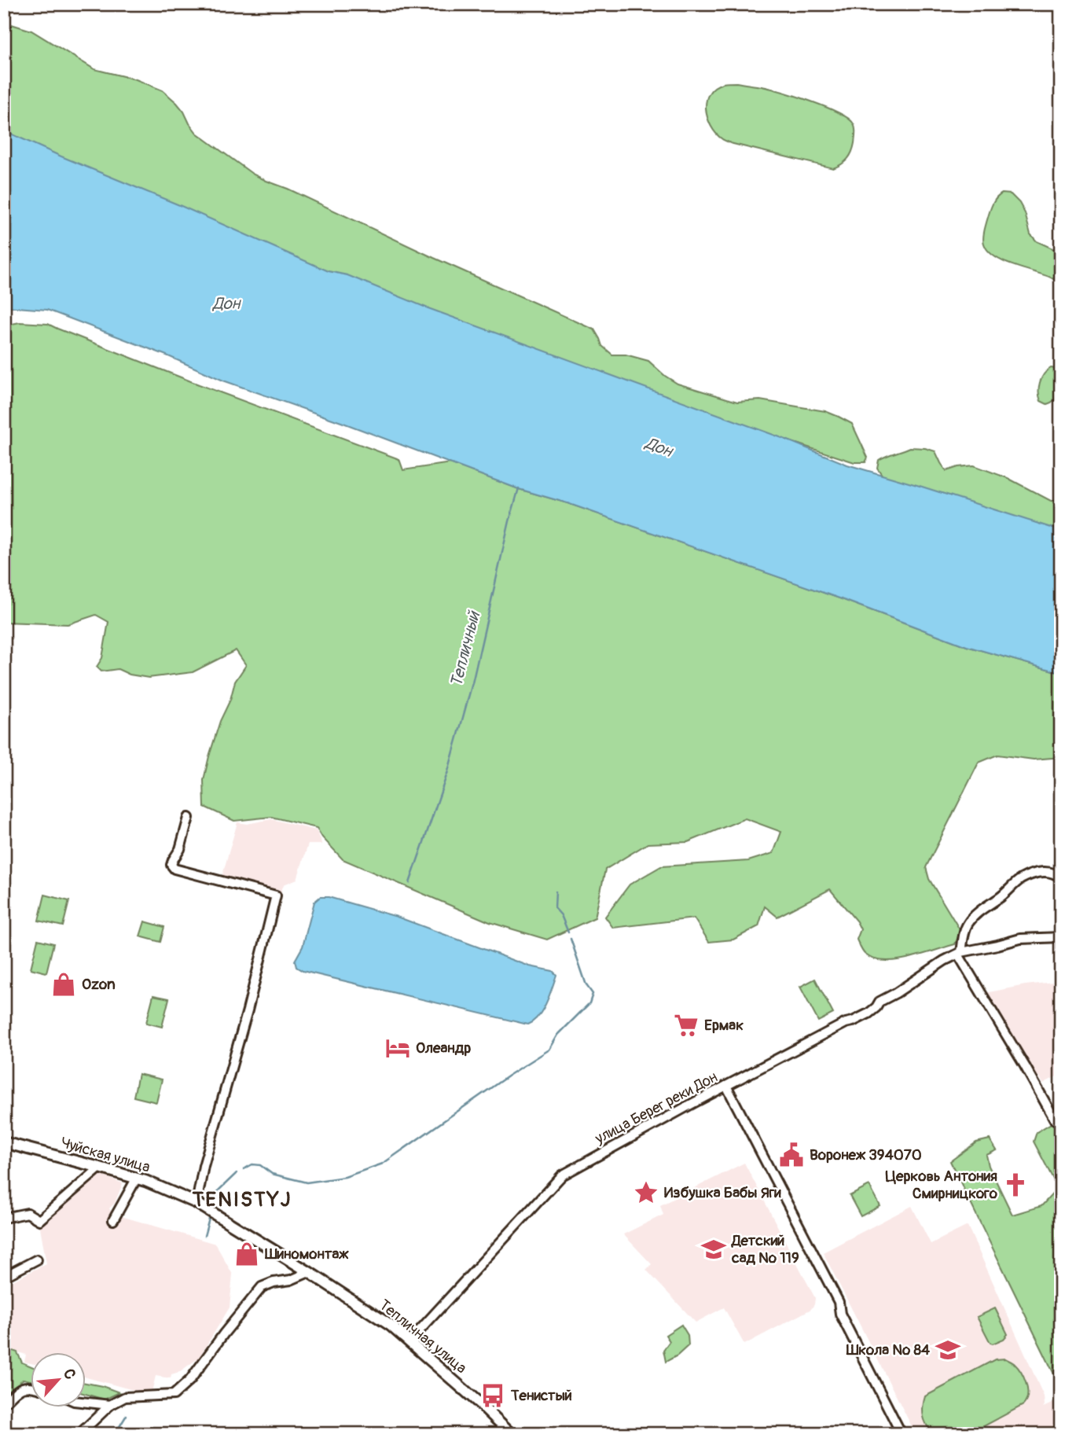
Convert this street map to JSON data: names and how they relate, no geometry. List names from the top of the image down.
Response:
{
  "streets": {
    "street": ["улица Берег реки Дон", "Чуйская улица", "Тепличная улица"]
  },
  "crossings": [
    ["улица Берег реки Дон", "Тепличная улица"],
    ["Чуйская улица", "Тепличная улица"]
  ],
  "districts": ["TENISTYJ"],
  "water": ["Дон", "Тепличный"],
  "places": {
    "shop": ["Ozon", "Шиномонтаж"],
    "supermarket": ["Ермак"],
    "hotel": ["Олеандр"],
    "public building": ["Воронеж 394070"],
    "church": ["Церковь Антония Смирницкого"],
    "place": ["Избушка Бабы Яги"],
    "school or university": ["Детский сад № 119", "Школа № 84"],
    "bus stop": ["Тенистый"]
  },
  "north": "top right"
}
